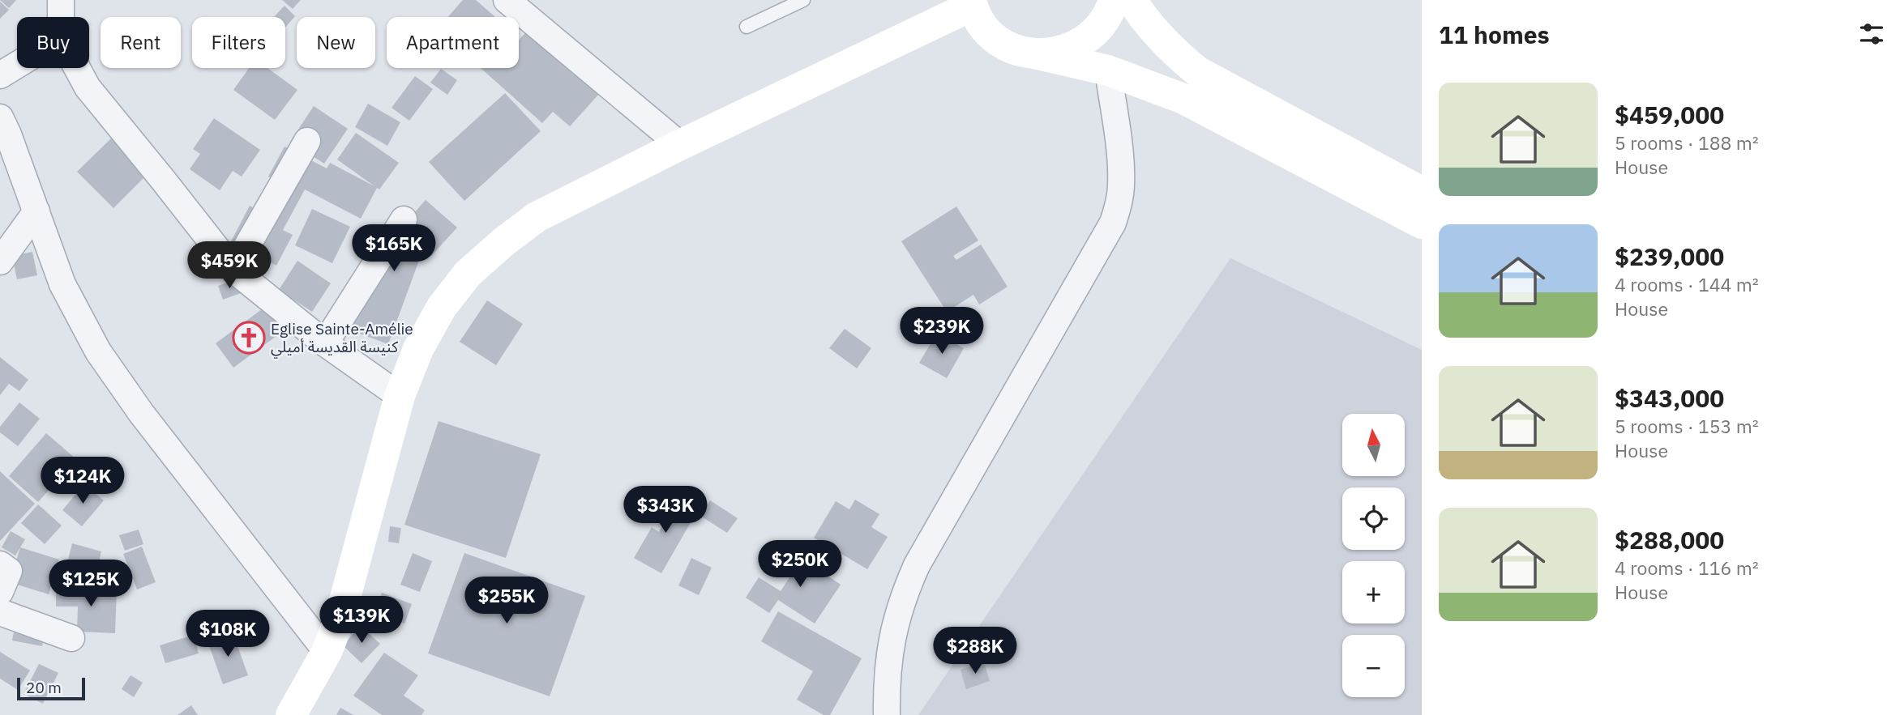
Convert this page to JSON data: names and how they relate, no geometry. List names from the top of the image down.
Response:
{
  "places": {
    "church": ["Eglise Sainte-Amélie كنيسة القديسة أميلي"]
  },
  "scale_bar": "20 m",
  "north": "top",
  "page": {
    "heading": "11 homes",
    "chip": [
      "Buy",
      "Rent",
      "Filters",
      "New",
      "Apartment"
    ],
    "list": [
      {
        "name": "$459,000",
        "note": "5 rooms · 188 m² · House"
      },
      {
        "name": "$239,000",
        "note": "4 rooms · 144 m² · House"
      },
      {
        "name": "$343,000",
        "note": "5 rooms · 153 m² · House"
      },
      {
        "name": "$288,000",
        "note": "4 rooms · 116 m² · House"
      }
    ],
    "price": [
      "$165K",
      "$459K",
      "$239K",
      "$124K",
      "$343K",
      "$250K",
      "$125K",
      "$255K",
      "$139K",
      "$108K",
      "$288K"
    ],
    "map_buttons": ["+", "−"],
    "scale": "20 m"
  }
}
